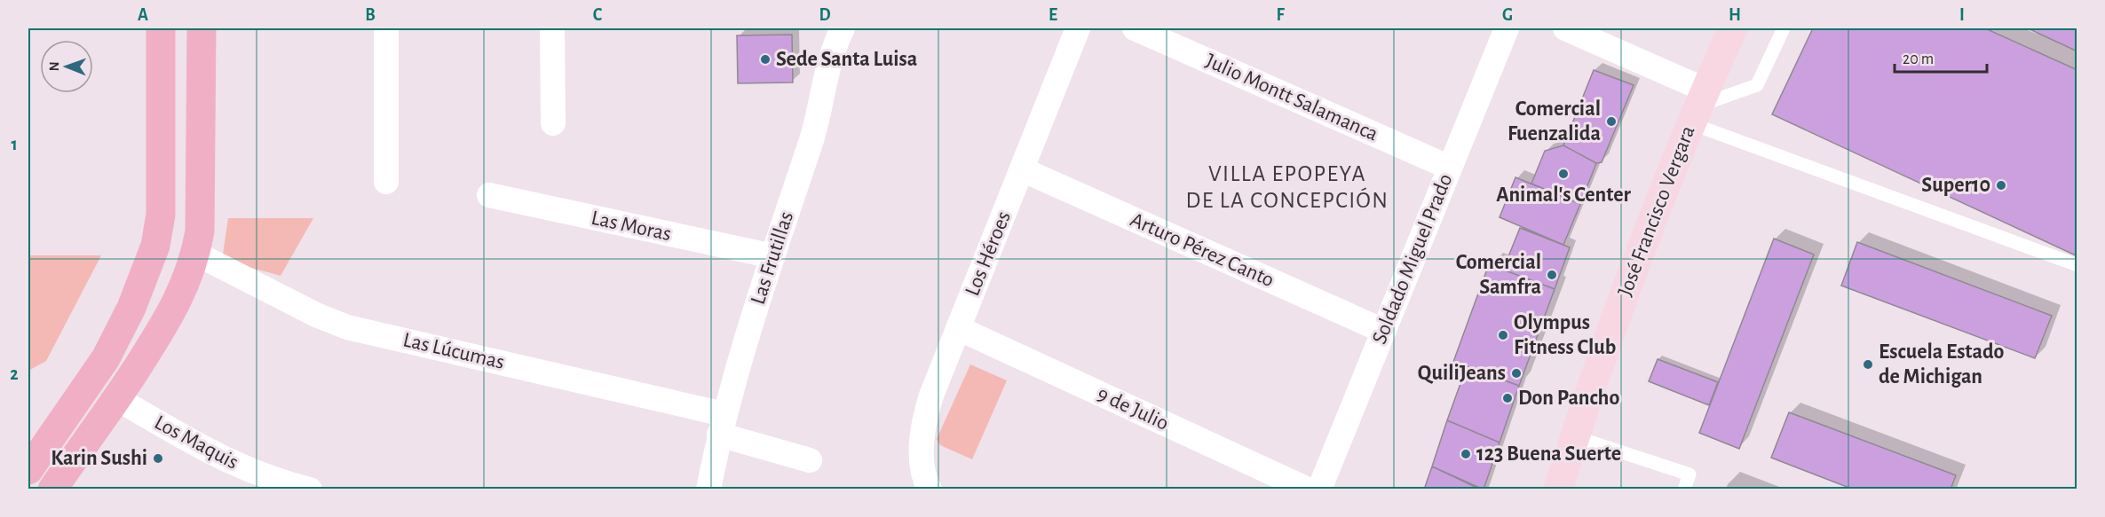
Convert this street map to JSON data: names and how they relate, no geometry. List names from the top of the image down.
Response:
{
  "streets": {
    "main road": ["José Francisco Vergara"],
    "street": [
      "Julio Montt Salamanca",
      "Las Moras",
      "Arturo Pérez Canto",
      "Los Héroes",
      "Las Frutillas",
      "Soldado Miguel Prado",
      "Las Lúcumas",
      "9 de Julio",
      "Los Maquis"
    ]
  },
  "crossings": [
    ["Julio Montt Salamanca", "Soldado Miguel Prado"],
    ["Las Moras", "Las Frutillas"],
    ["Arturo Pérez Canto", "Los Héroes"],
    ["Arturo Pérez Canto", "Soldado Miguel Prado"],
    ["Los Héroes", "9 de Julio"],
    ["Las Frutillas", "Las Lúcumas"]
  ],
  "districts": ["VILLA EPOPEYA DE LA CONCEPCIÓN"],
  "places": [
    "Sede Santa Luisa",
    "Comercial Fuenzalida",
    "Animal's Center",
    "Super10",
    "Comercial Samfra",
    "Olympus Fitness Club",
    "Escuela Estado de Michigan",
    "QuiliJeans",
    "Don Pancho",
    "123 Buena Suerte",
    "Karin Sushi"
  ],
  "scale_bar": "20 m",
  "north": "left",
  "grid": {
    "columns": [
      "A",
      "B",
      "C",
      "D",
      "E",
      "F",
      "G",
      "H",
      "I"
    ],
    "rows": ["1", "2"]
  }
}
